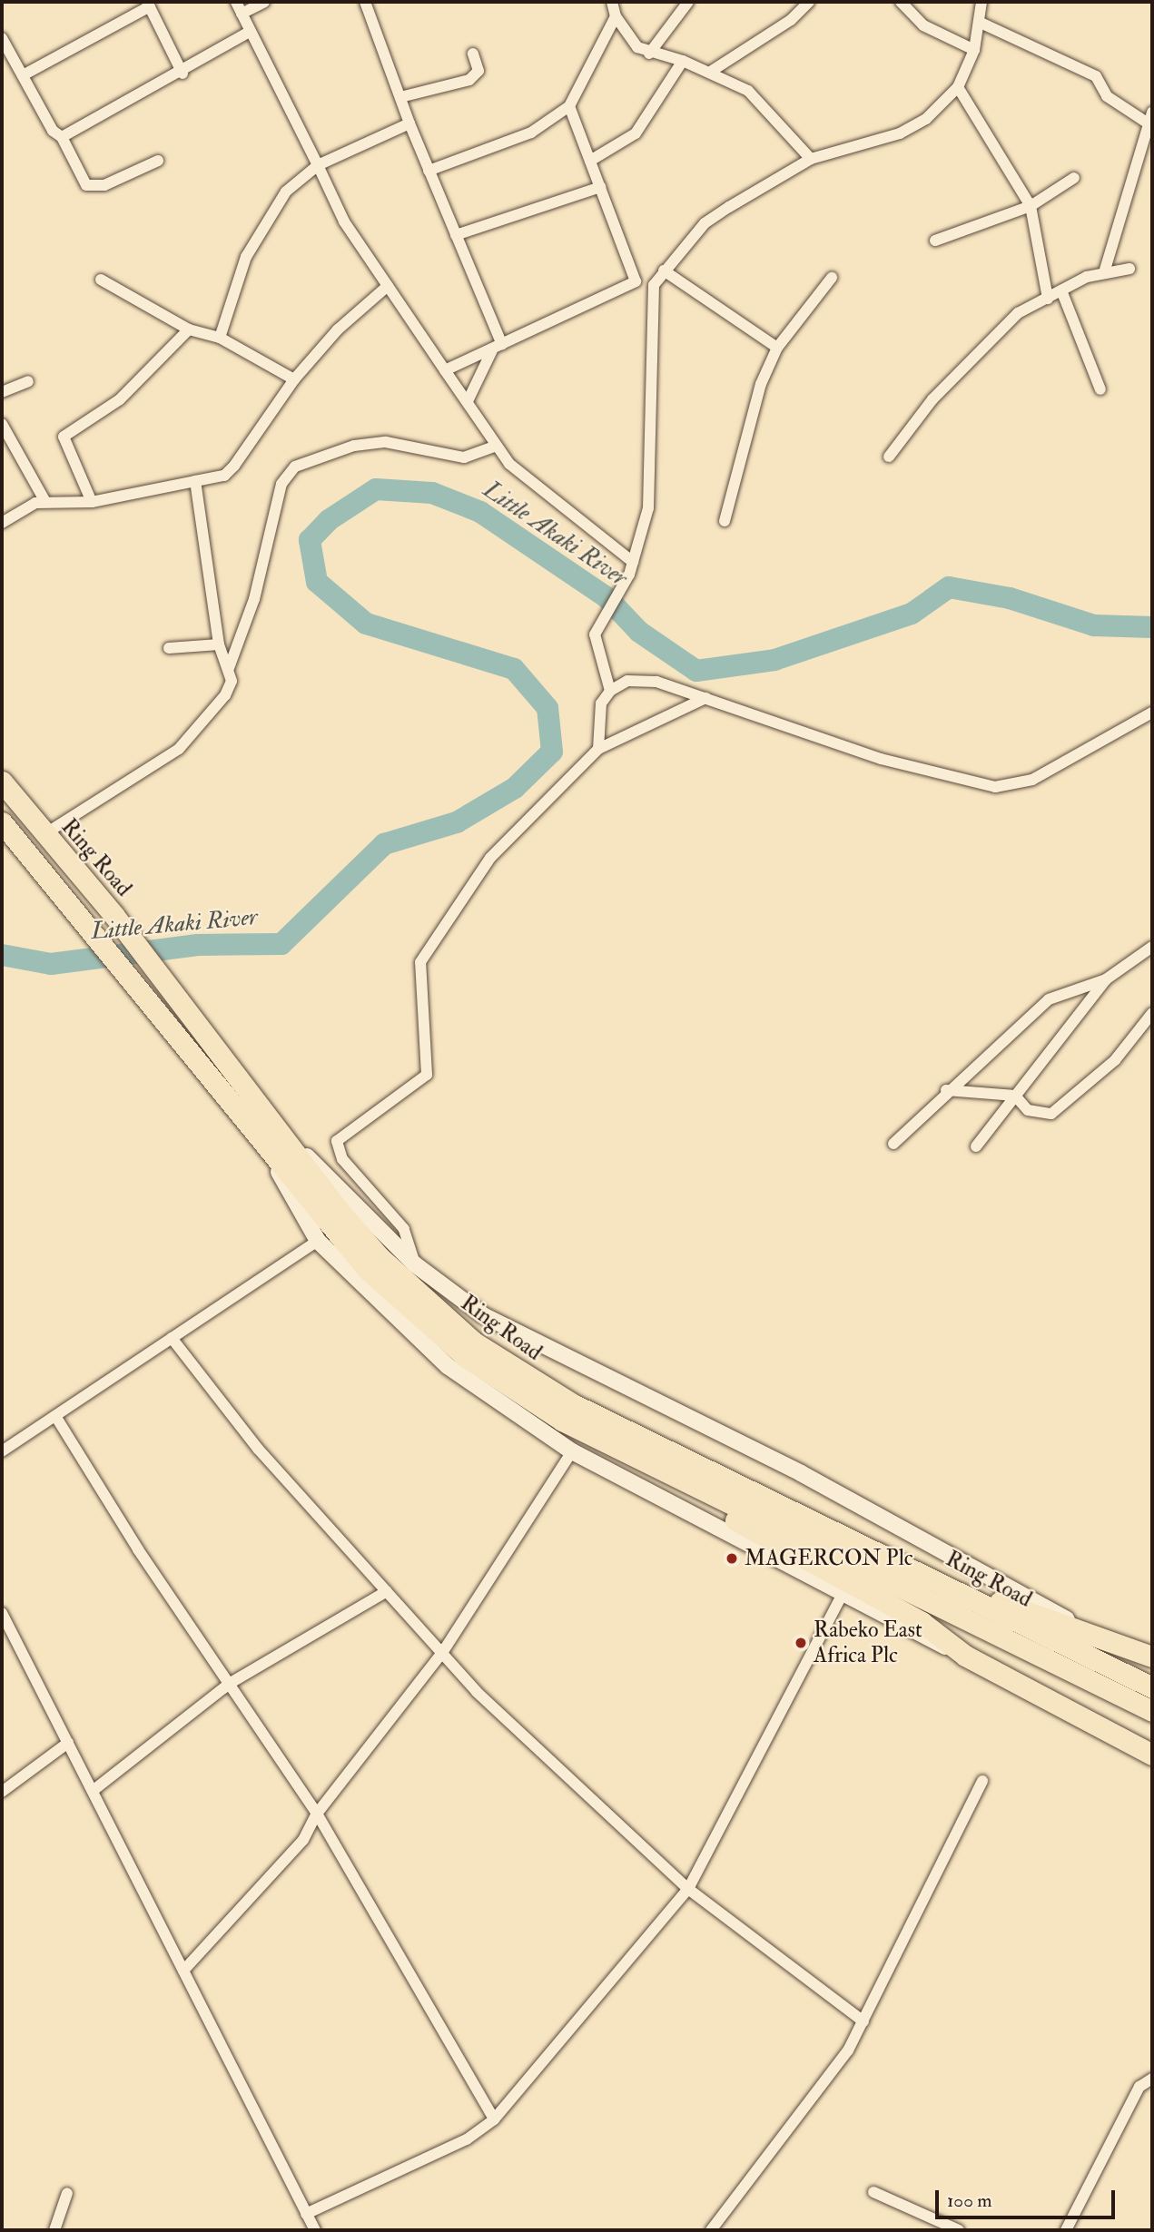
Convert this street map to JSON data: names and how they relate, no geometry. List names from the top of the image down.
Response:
{
  "streets": {
    "highway": ["Ring Road"]
  },
  "water": ["Little Akaki River"],
  "places": ["MAGERCON Plc", "Rabeko East Africa Plc"],
  "scale_bar": "100 m"
}
